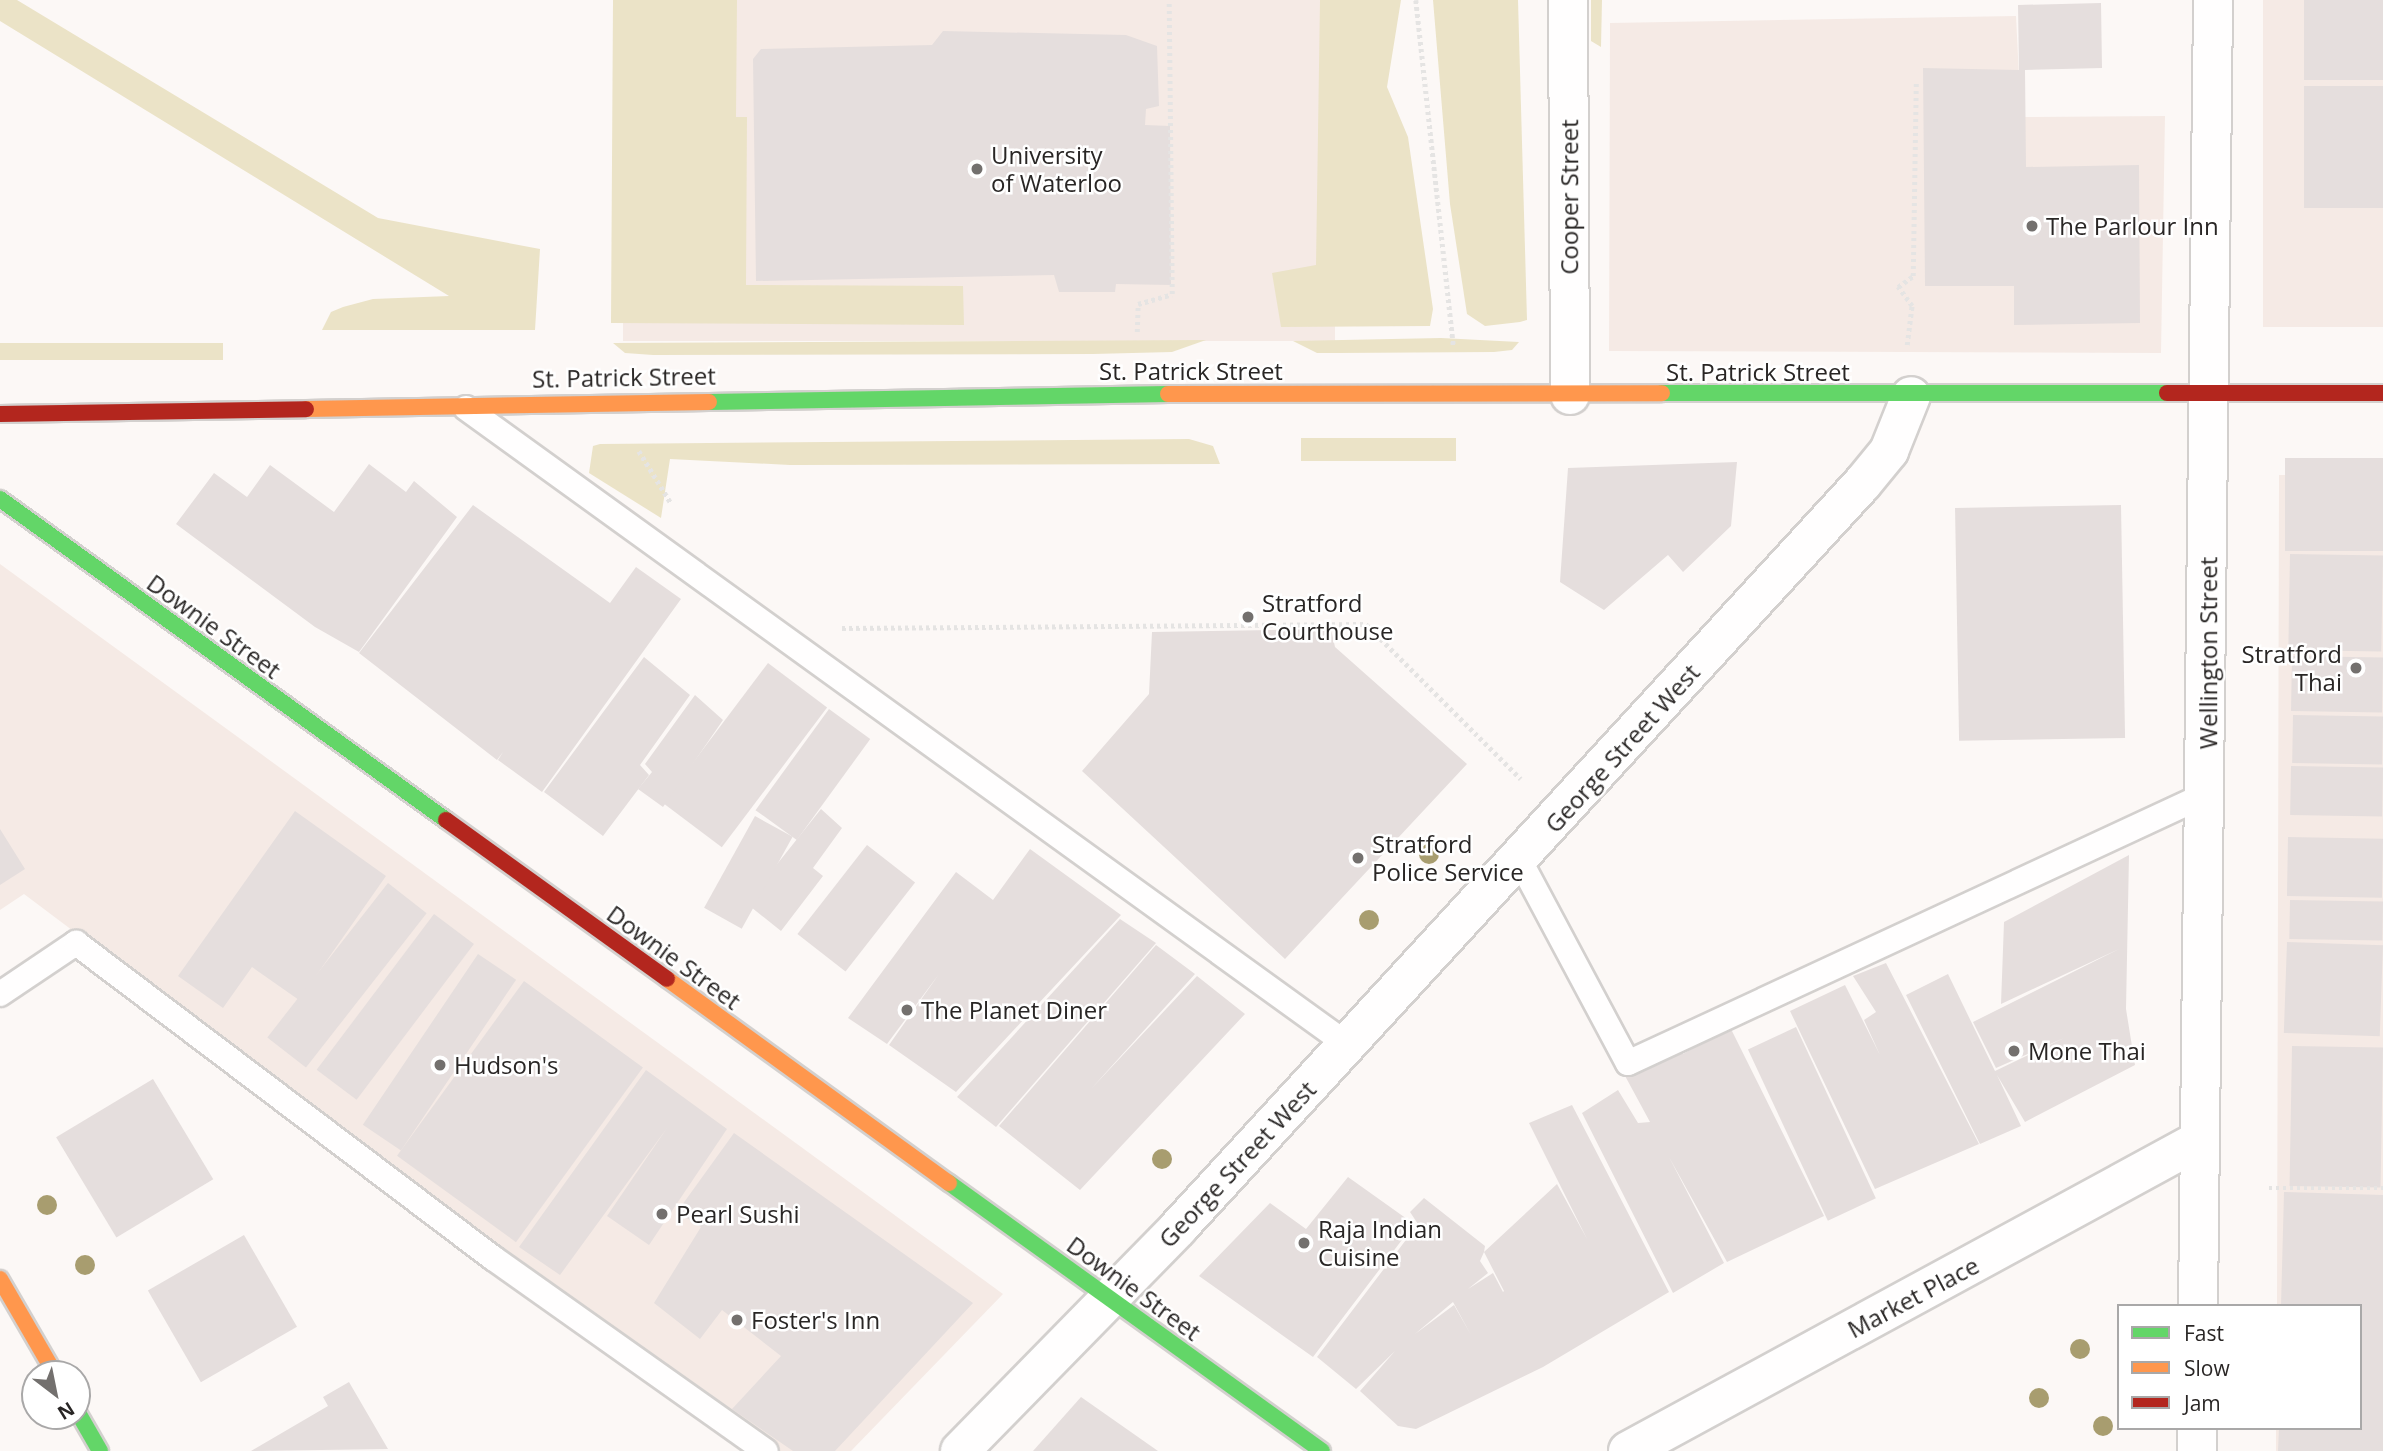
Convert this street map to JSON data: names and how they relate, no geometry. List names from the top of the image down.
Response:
{
  "streets": {
    "street": [
      "Cooper Street",
      "St. Patrick Street",
      "Downie Street",
      "Wellington Street",
      "George Street West",
      "Market Place"
    ]
  },
  "crossings": [
    ["Cooper Street", "St. Patrick Street"],
    ["St. Patrick Street", "Wellington Street"],
    ["St. Patrick Street", "George Street West"],
    ["Downie Street", "George Street West"],
    ["Wellington Street", "Market Place"]
  ],
  "places": [
    "University of Waterloo",
    "The Parlour Inn",
    "Stratford Courthouse",
    "Stratford Thai",
    "Stratford Police Service",
    "The Planet Diner",
    "Mone Thai",
    "Hudson's",
    "Pearl Sushi",
    "Raja Indian Cuisine",
    "Foster's Inn"
  ],
  "legend": ["Fast", "Slow", "Jam"],
  "north": "bottom right"
}
